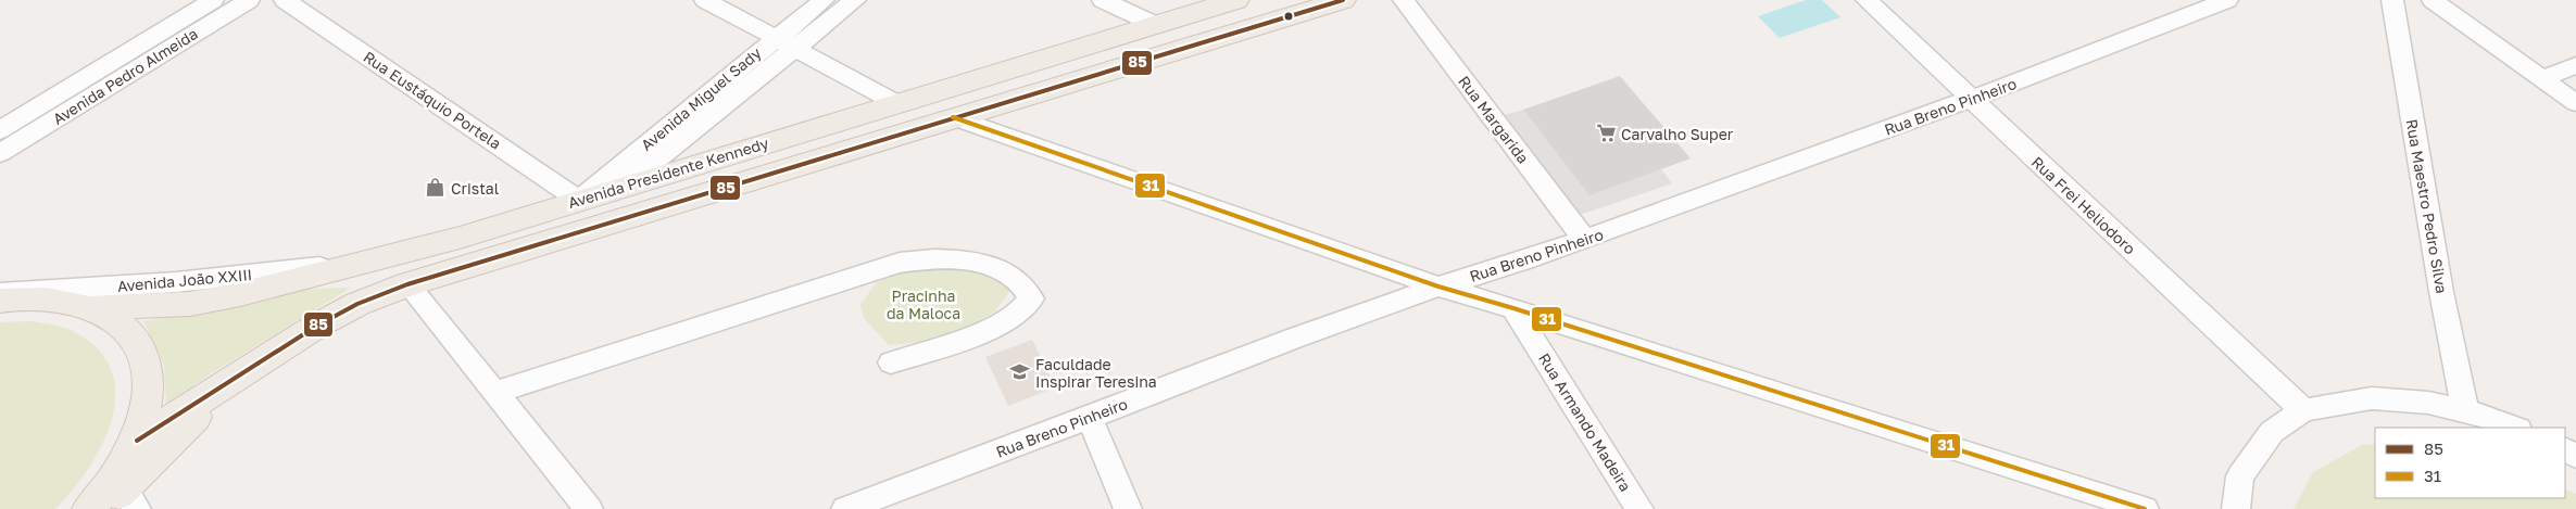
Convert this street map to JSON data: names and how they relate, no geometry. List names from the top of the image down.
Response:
{
  "streets": {
    "main road": ["Avenida Presidente Kennedy"],
    "street": [
      "Avenida Pedro Almeida",
      "Avenida Miguel Sady",
      "Rua Eustáquio Portela",
      "Rua Breno Pinheiro",
      "Rua Margarida",
      "Rua Frei Heliodoro",
      "Rua Maestro Pedro Silva",
      "Avenida João XXIII",
      "Rua Armando Madeira"
    ]
  },
  "crossings": [
    ["Avenida Miguel Sady", "Rua Eustáquio Portela"],
    ["Avenida Miguel Sady", "Avenida Presidente Kennedy"],
    ["Rua Eustáquio Portela", "Avenida Presidente Kennedy"],
    ["Rua Breno Pinheiro", "Rua Margarida"],
    ["Rua Breno Pinheiro", "Rua Frei Heliodoro"],
    ["Avenida Presidente Kennedy", "Avenida João XXIII"]
  ],
  "parks": ["Pracinha da Maloca"],
  "places": {
    "supermarket": ["Carvalho Super"],
    "shop": ["Cristal"],
    "school or university": ["Faculdade Inspirar Teresina"]
  },
  "lines": ["transit line 85", "transit line 31"],
  "legend": ["85", "31"]
}
